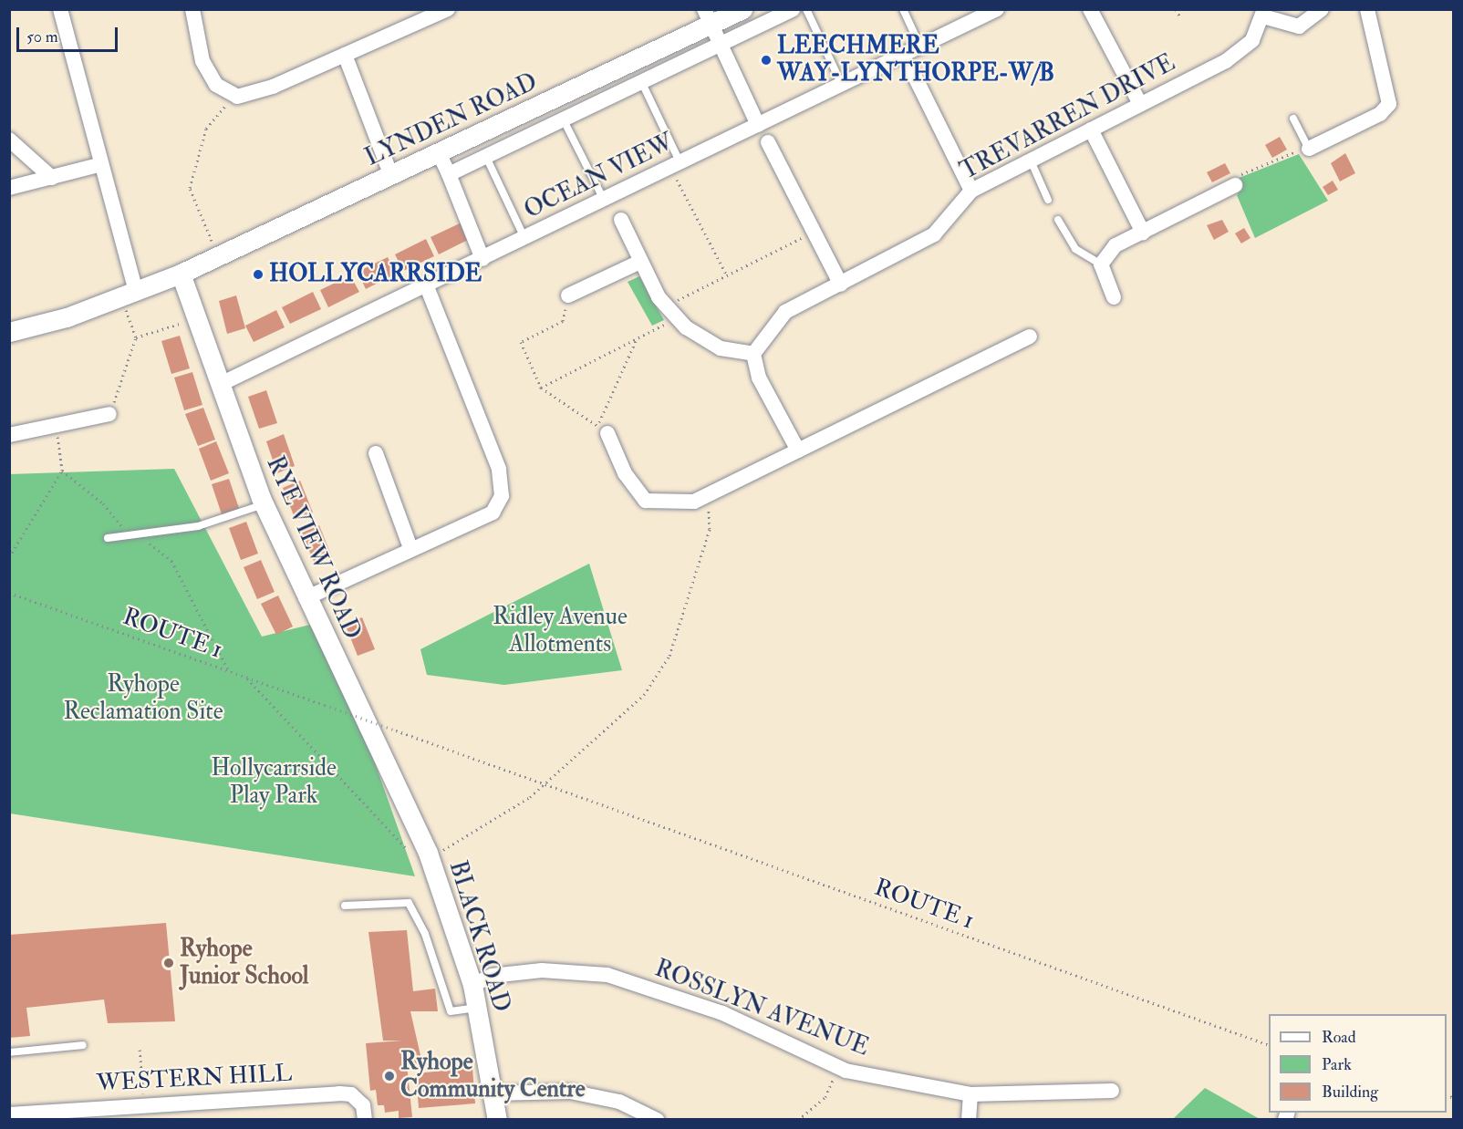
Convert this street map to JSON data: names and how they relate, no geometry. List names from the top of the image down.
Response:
{
  "streets": {
    "street": [
      "TREVARREN DRIVE",
      "LYNDEN ROAD",
      "OCEAN VIEW",
      "RYE VIEW ROAD",
      "BLACK ROAD",
      "ROSSLYN AVENUE",
      "WESTERN HILL"
    ],
    "path": ["ROUTE 1"]
  },
  "crossings": [
    ["LYNDEN ROAD", "RYE VIEW ROAD"],
    ["OCEAN VIEW", "RYE VIEW ROAD"],
    ["RYE VIEW ROAD", "BLACK ROAD"],
    ["BLACK ROAD", "ROSSLYN AVENUE"]
  ],
  "parks": ["Ridley Avenue Allotments", "Ryhope Reclamation Site", "Hollycarrside Play Park"],
  "places": [
    "LEECHMERE WAY-LYNTHORPE-W/B",
    "HOLLYCARRSIDE",
    "Ryhope Junior School",
    "Ryhope Community Centre"
  ],
  "legend": ["Road", "Park", "Building"],
  "scale_bar": "50 m"
}
